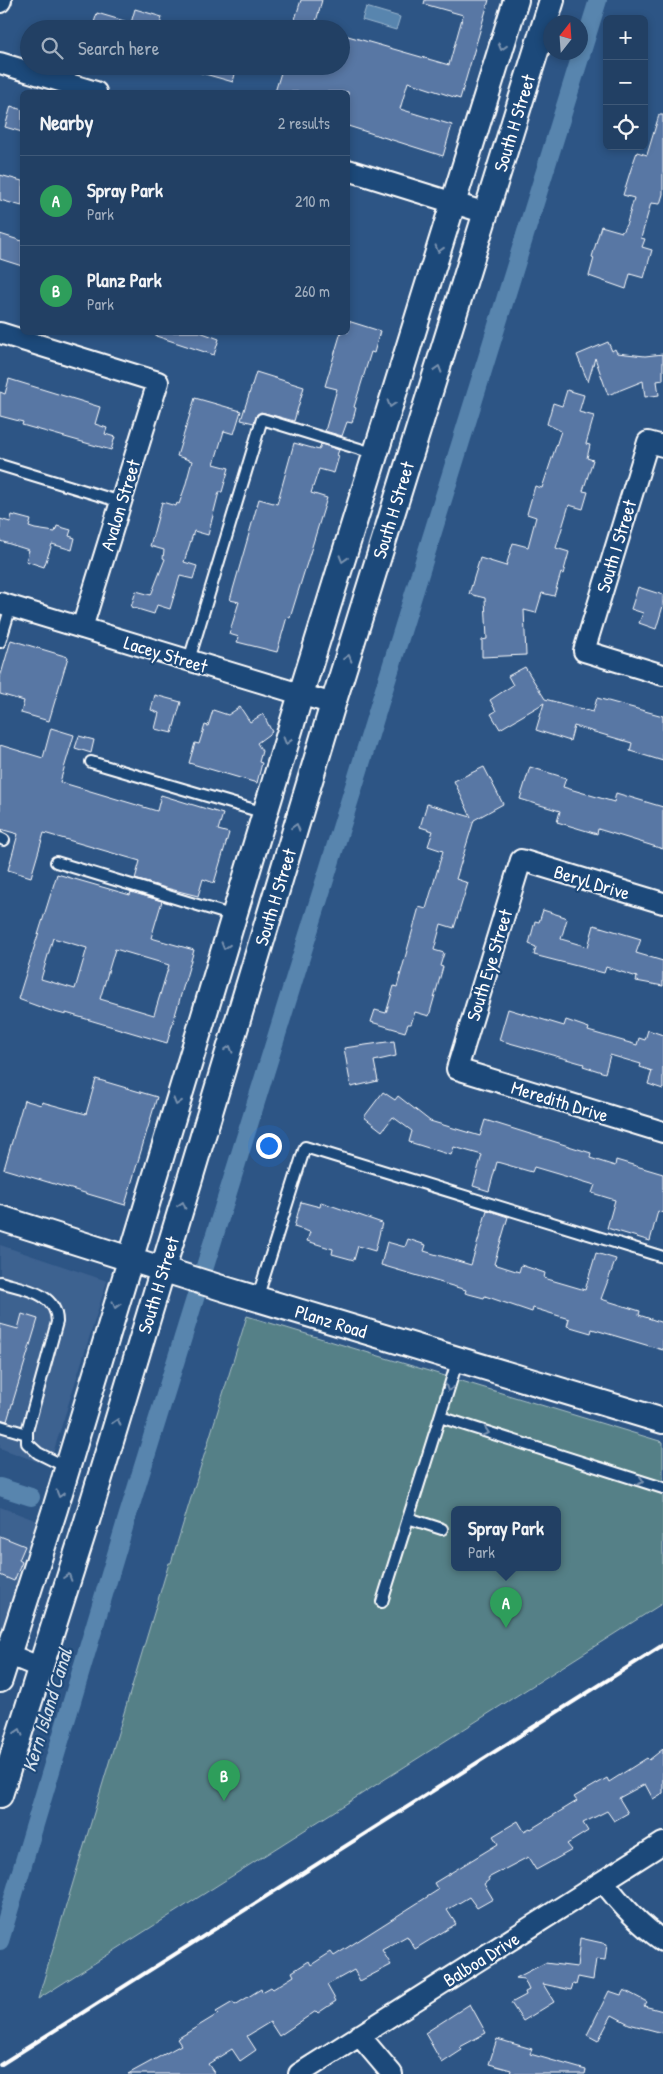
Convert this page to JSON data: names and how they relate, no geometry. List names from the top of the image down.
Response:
{
  "streets": {
    "street": [
      "South H Street",
      "Avalon Street",
      "South I Street",
      "Lacey Street",
      "Beryl Drive",
      "South Eye Street",
      "Meredith Drive",
      "Planz Road",
      "Balboa Drive"
    ]
  },
  "crossings": [
    ["South H Street", "Lacey Street"],
    ["South H Street", "Planz Road"],
    ["Avalon Street", "Lacey Street"],
    ["Beryl Drive", "South Eye Street"],
    ["South Eye Street", "Meredith Drive"]
  ],
  "water": ["Kern Island Canal"],
  "north": "top",
  "page": {
    "map_buttons": ["+", "−"],
    "search": "Search here",
    "heading": ["Nearby", "2 results"],
    "list": [
      {
        "mark": "A",
        "name": "Spray Park",
        "note": "Park",
        "value": "210 m"
      },
      {
        "mark": "B",
        "name": "Planz Park",
        "note": "Park",
        "value": "260 m"
      }
    ],
    "popup": ["Spray Park", "Park"],
    "pins": ["A", "B"]
  }
}
